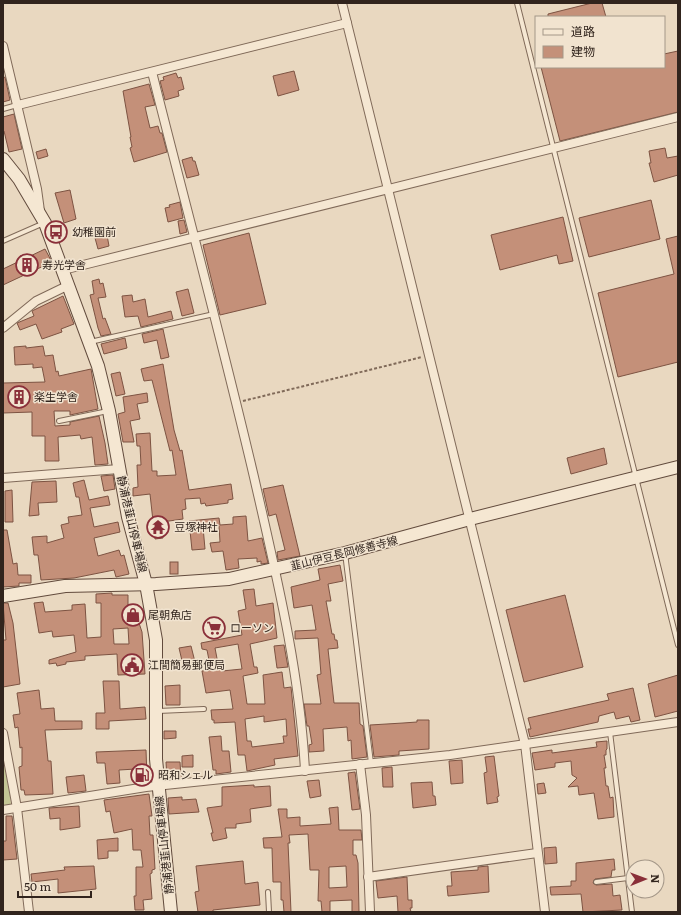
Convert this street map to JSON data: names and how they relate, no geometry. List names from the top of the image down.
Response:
{
  "streets": {
    "main road": ["静浦港韮山停車場線", "韮山伊豆長岡修善寺線"]
  },
  "crossings": [
    ["静浦港韮山停車場線", "韮山伊豆長岡修善寺線"]
  ],
  "places": {
    "bus stop": ["幼稚園前"],
    "building": ["寿光学舎", "楽生学舎"],
    "temple": ["豆塚神社"],
    "shop": ["尾朝魚店"],
    "supermarket": ["ローソン"],
    "public building": ["江間簡易郵便局"],
    "fuel station": ["昭和シェル"]
  },
  "legend": ["道路", "建物"],
  "scale_bar": "50 m",
  "north": "right"
}
